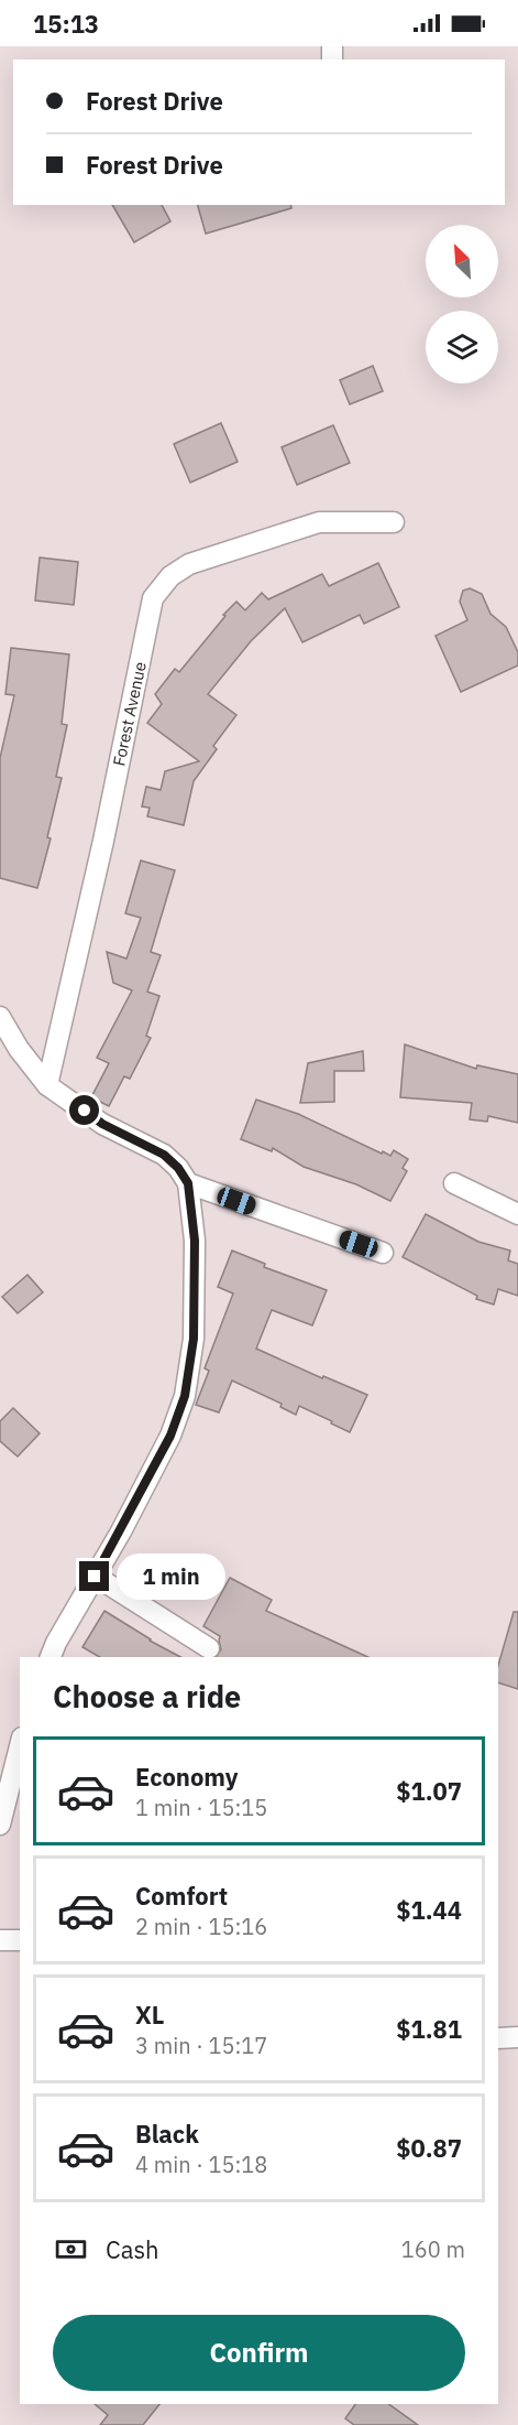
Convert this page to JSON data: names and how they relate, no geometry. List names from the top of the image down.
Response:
{
  "streets": {
    "street": ["Forest Avenue"]
  },
  "north": "top left",
  "page": {
    "status": "15:13",
    "banner": ["Forest Drive", "Forest Drive"],
    "bubble": "1 min",
    "heading": "Choose a ride",
    "list": [
      {
        "name": "Economy",
        "note": "1 min · 15:15",
        "value": "$1.07"
      },
      {
        "name": "Comfort",
        "note": "2 min · 15:16",
        "value": "$1.44"
      },
      {
        "name": "XL",
        "note": "3 min · 15:17",
        "value": "$1.81"
      },
      {
        "name": "Black",
        "note": "4 min · 15:18",
        "value": "$0.87"
      }
    ],
    "pay": ["Cash", "160 m"],
    "buttons": "Confirm"
  }
}
